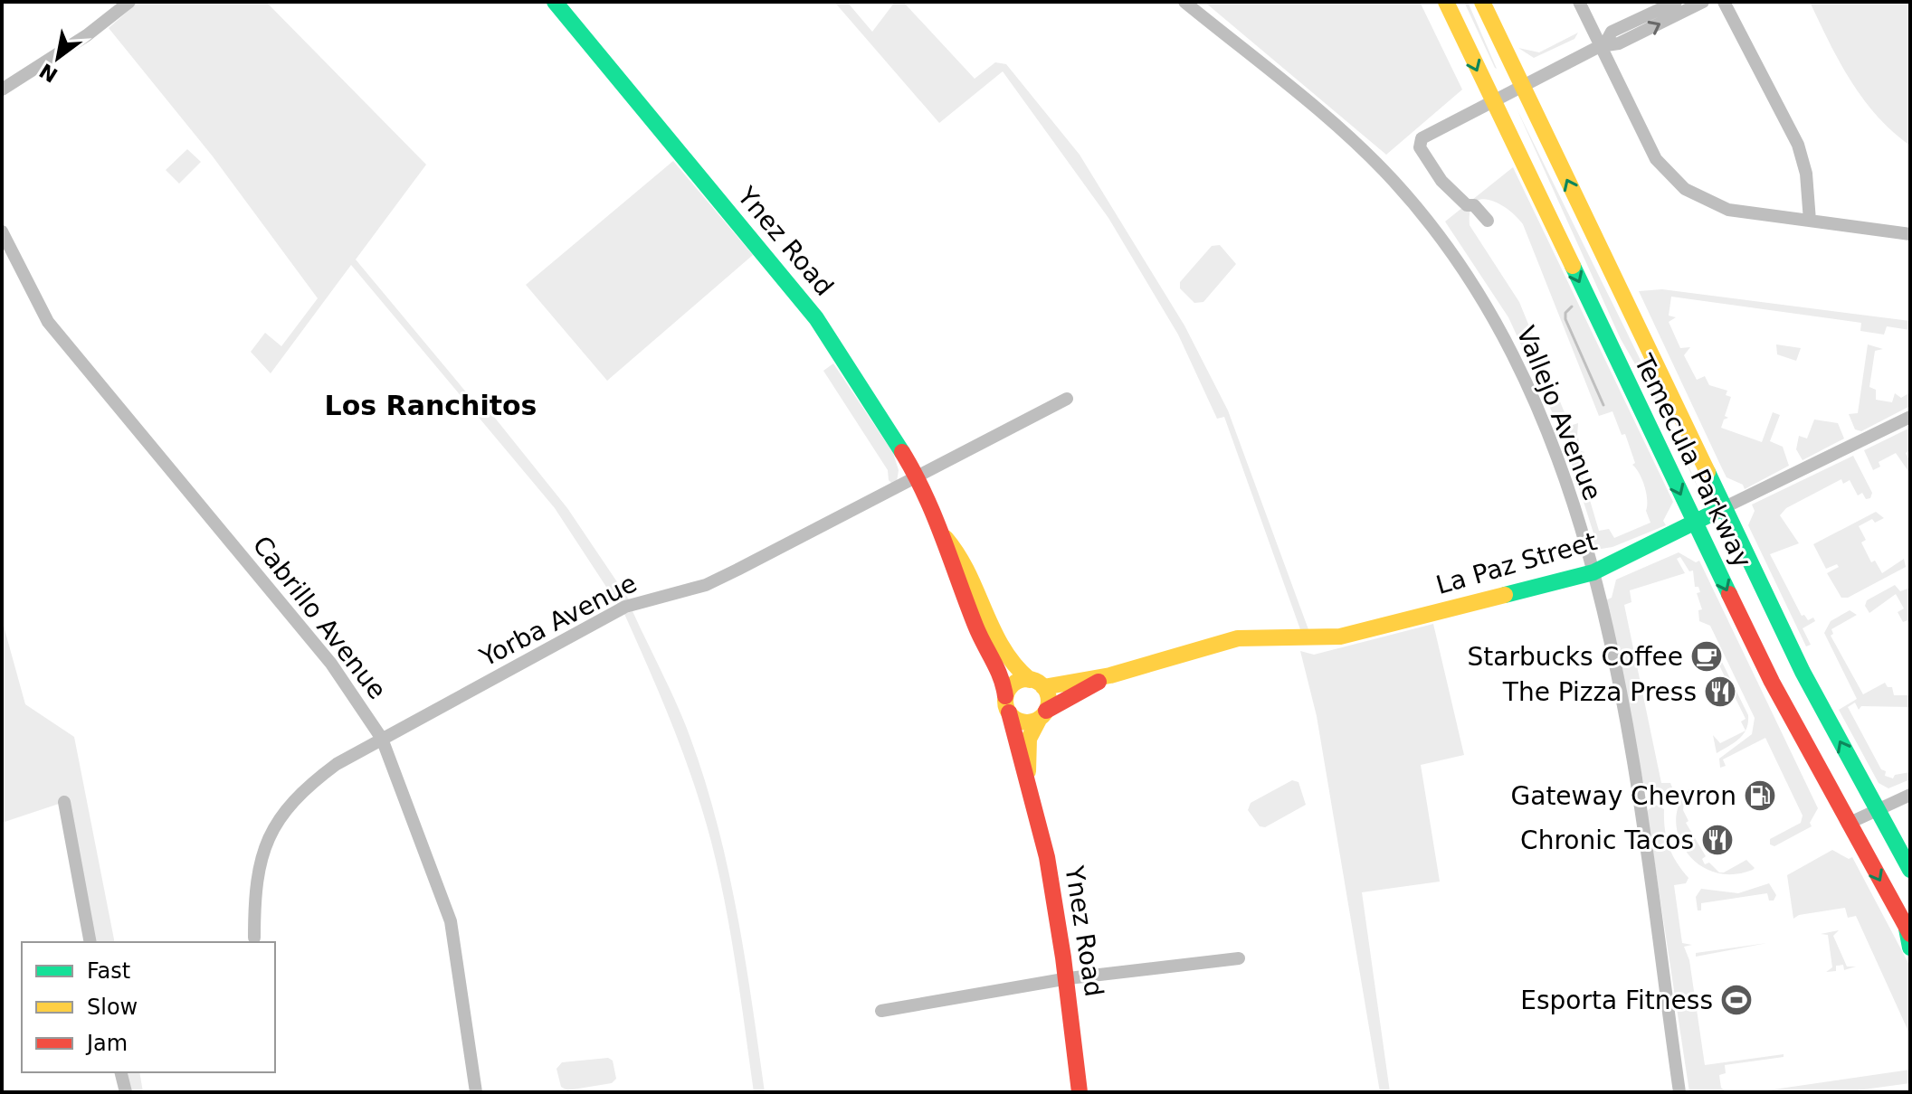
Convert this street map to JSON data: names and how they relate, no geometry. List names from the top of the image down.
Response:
{
  "streets": {
    "main road": ["Ynez Road", "Temecula Parkway", "La Paz Street"],
    "street": ["Vallejo Avenue", "Cabrillo Avenue", "Yorba Avenue"]
  },
  "crossings": [
    ["Ynez Road", "La Paz Street"],
    ["Ynez Road", "Yorba Avenue"],
    ["Vallejo Avenue", "La Paz Street"],
    ["Temecula Parkway", "La Paz Street"],
    ["Cabrillo Avenue", "Yorba Avenue"]
  ],
  "districts": ["Los Ranchitos"],
  "places": {
    "cafe": ["Starbucks Coffee"],
    "restaurant": ["The Pizza Press", "Chronic Tacos"],
    "fuel station": ["Gateway Chevron"],
    "sports": ["Esporta Fitness"]
  },
  "legend": ["Fast", "Slow", "Jam"],
  "north": "bottom left"
}
